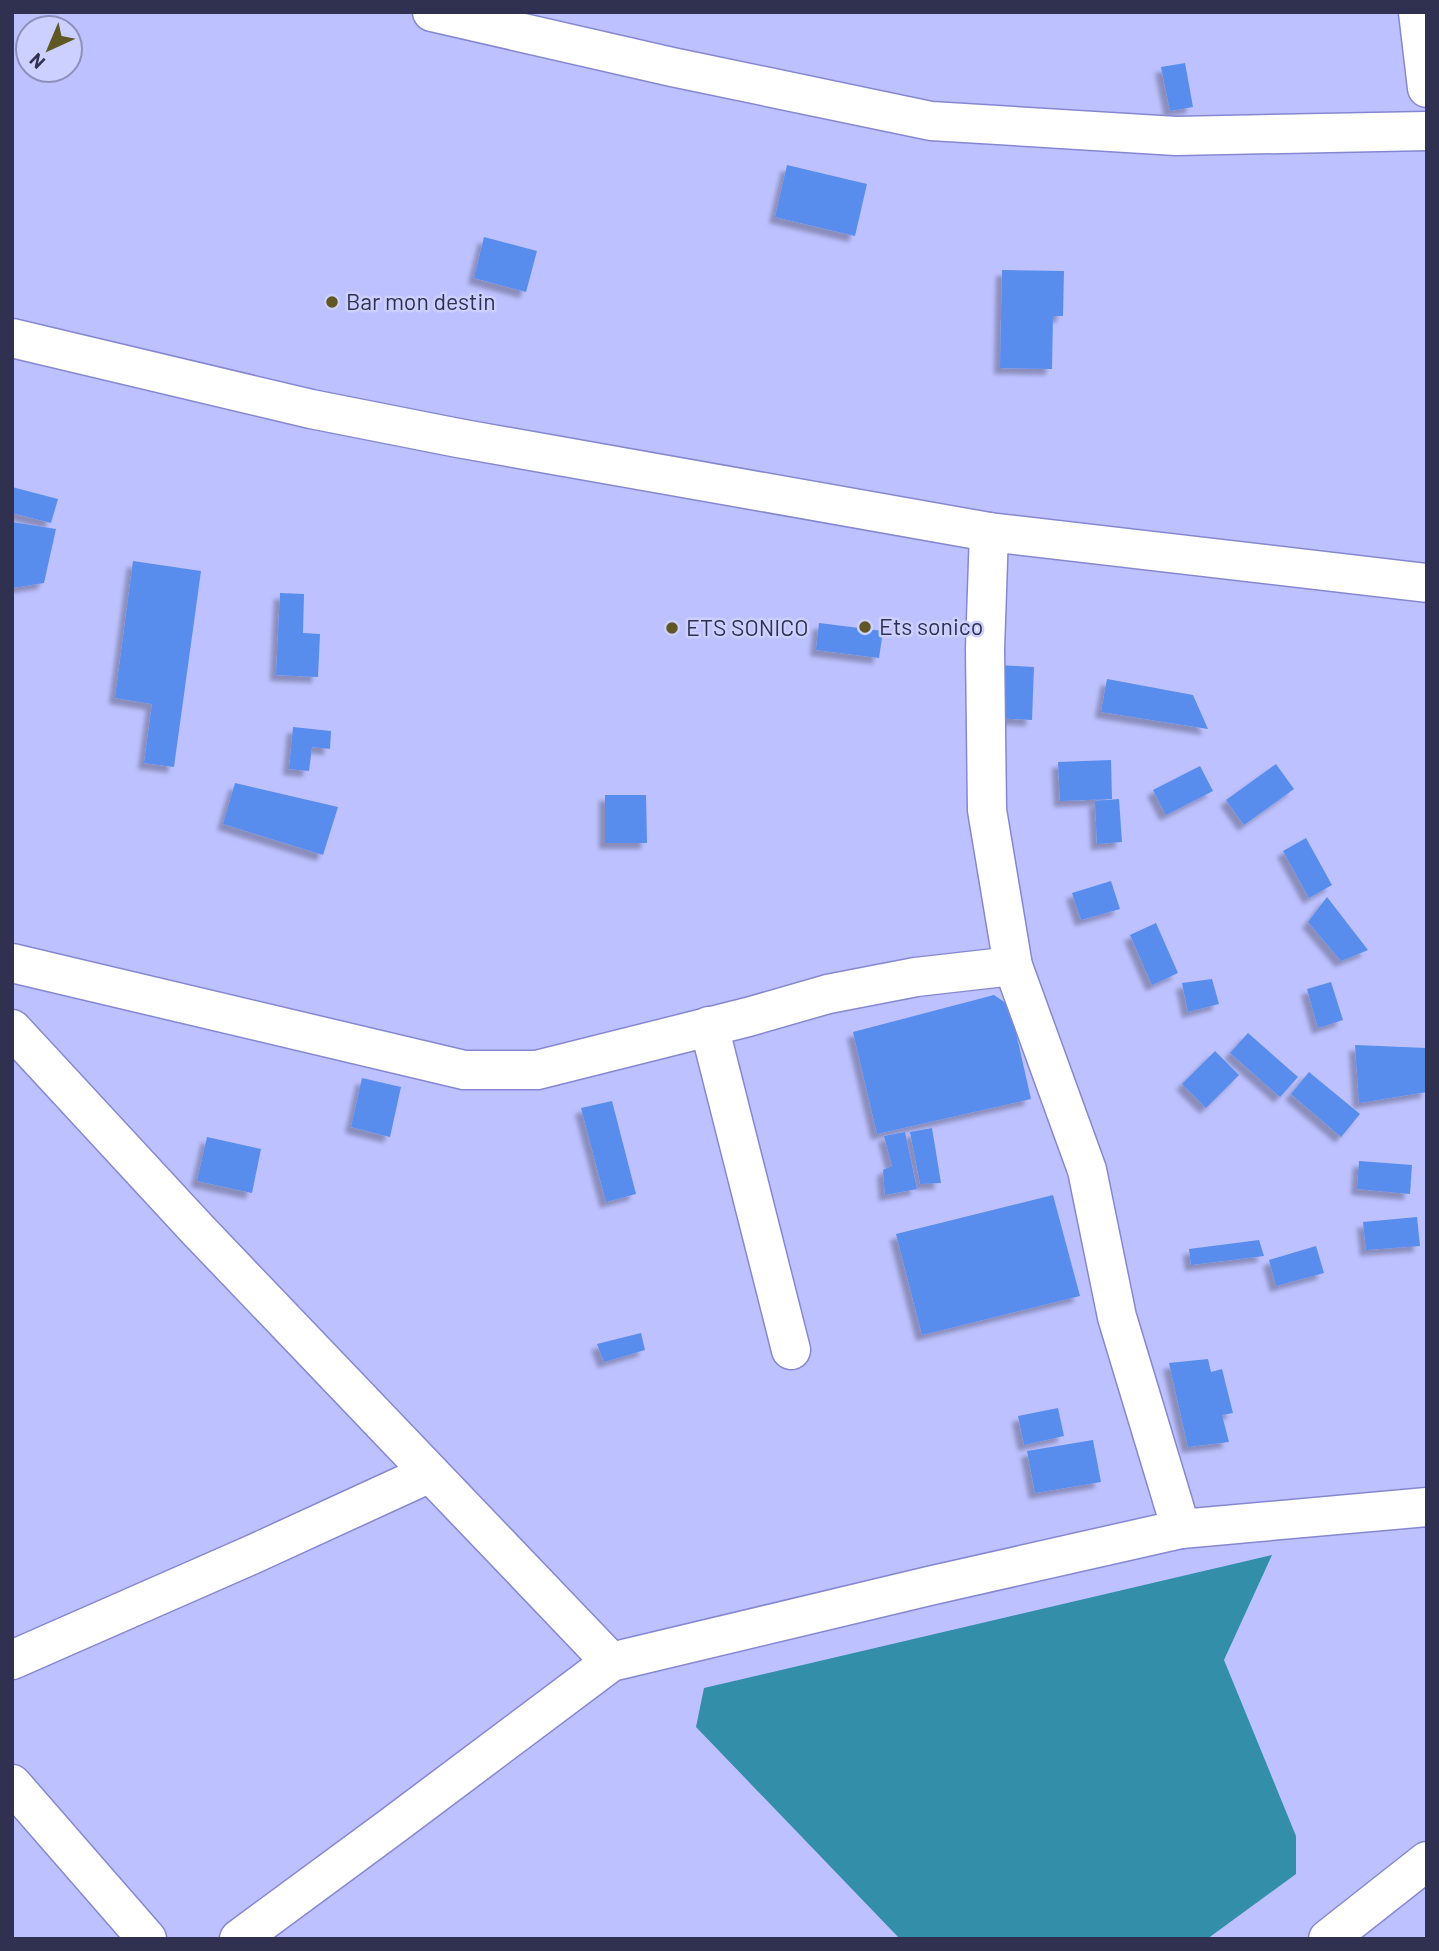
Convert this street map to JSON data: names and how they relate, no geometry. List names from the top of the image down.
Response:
{
  "places": ["Bar mon destin", "Ets sonico", "ETS SONICO"],
  "north": "bottom left"
}
